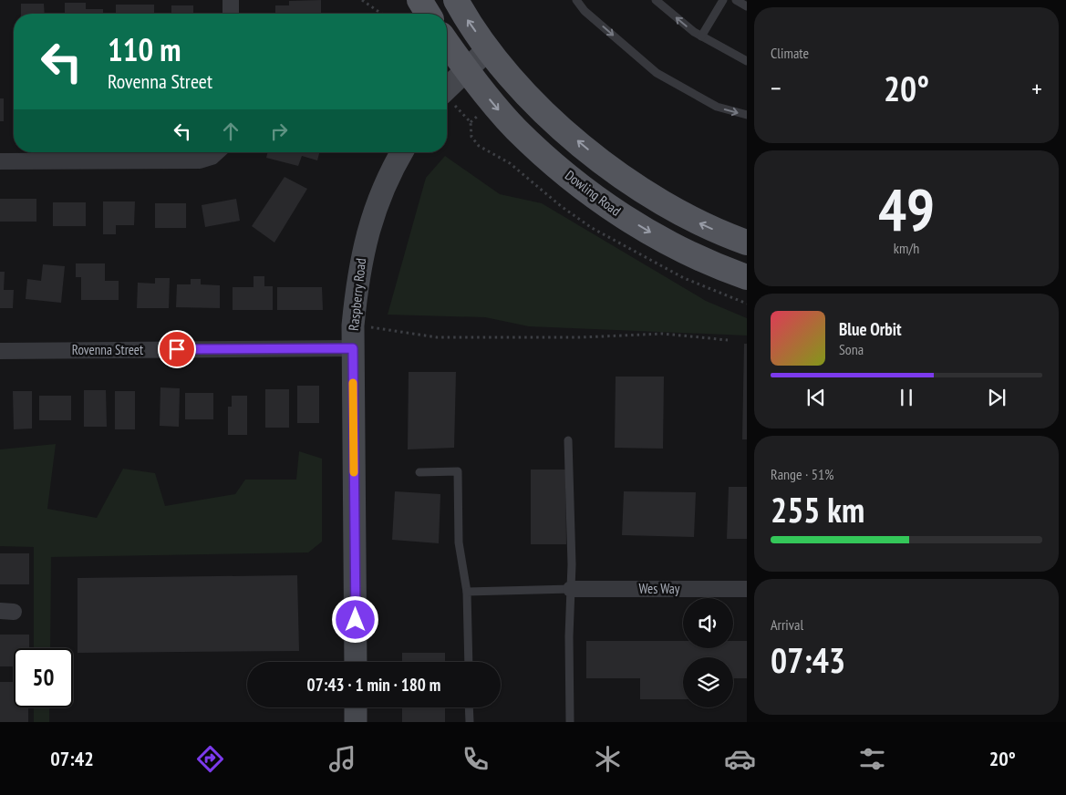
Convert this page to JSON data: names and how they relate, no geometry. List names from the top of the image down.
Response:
{
  "streets": {
    "main road": ["Dowling Road", "Raspberry Road"],
    "street": ["Rovenna Street", "Wes Way"]
  },
  "crossings": [
    ["Raspberry Road", "Rovenna Street"]
  ],
  "page": {
    "tile": [
      "Climate",
      ["49", "km/h"],
      ["Range · 51%", "255 km"],
      ["Arrival", "07:43"]
    ],
    "turn": ["110 m", "Rovenna Street"],
    "heat": ["−", "20°", "+"],
    "song": ["Blue Orbit", "Sona"],
    "limit": "50",
    "trip": "07:43 · 1 min · 180 m",
    "tabs": ["07:42", "20°"]
  }
}
